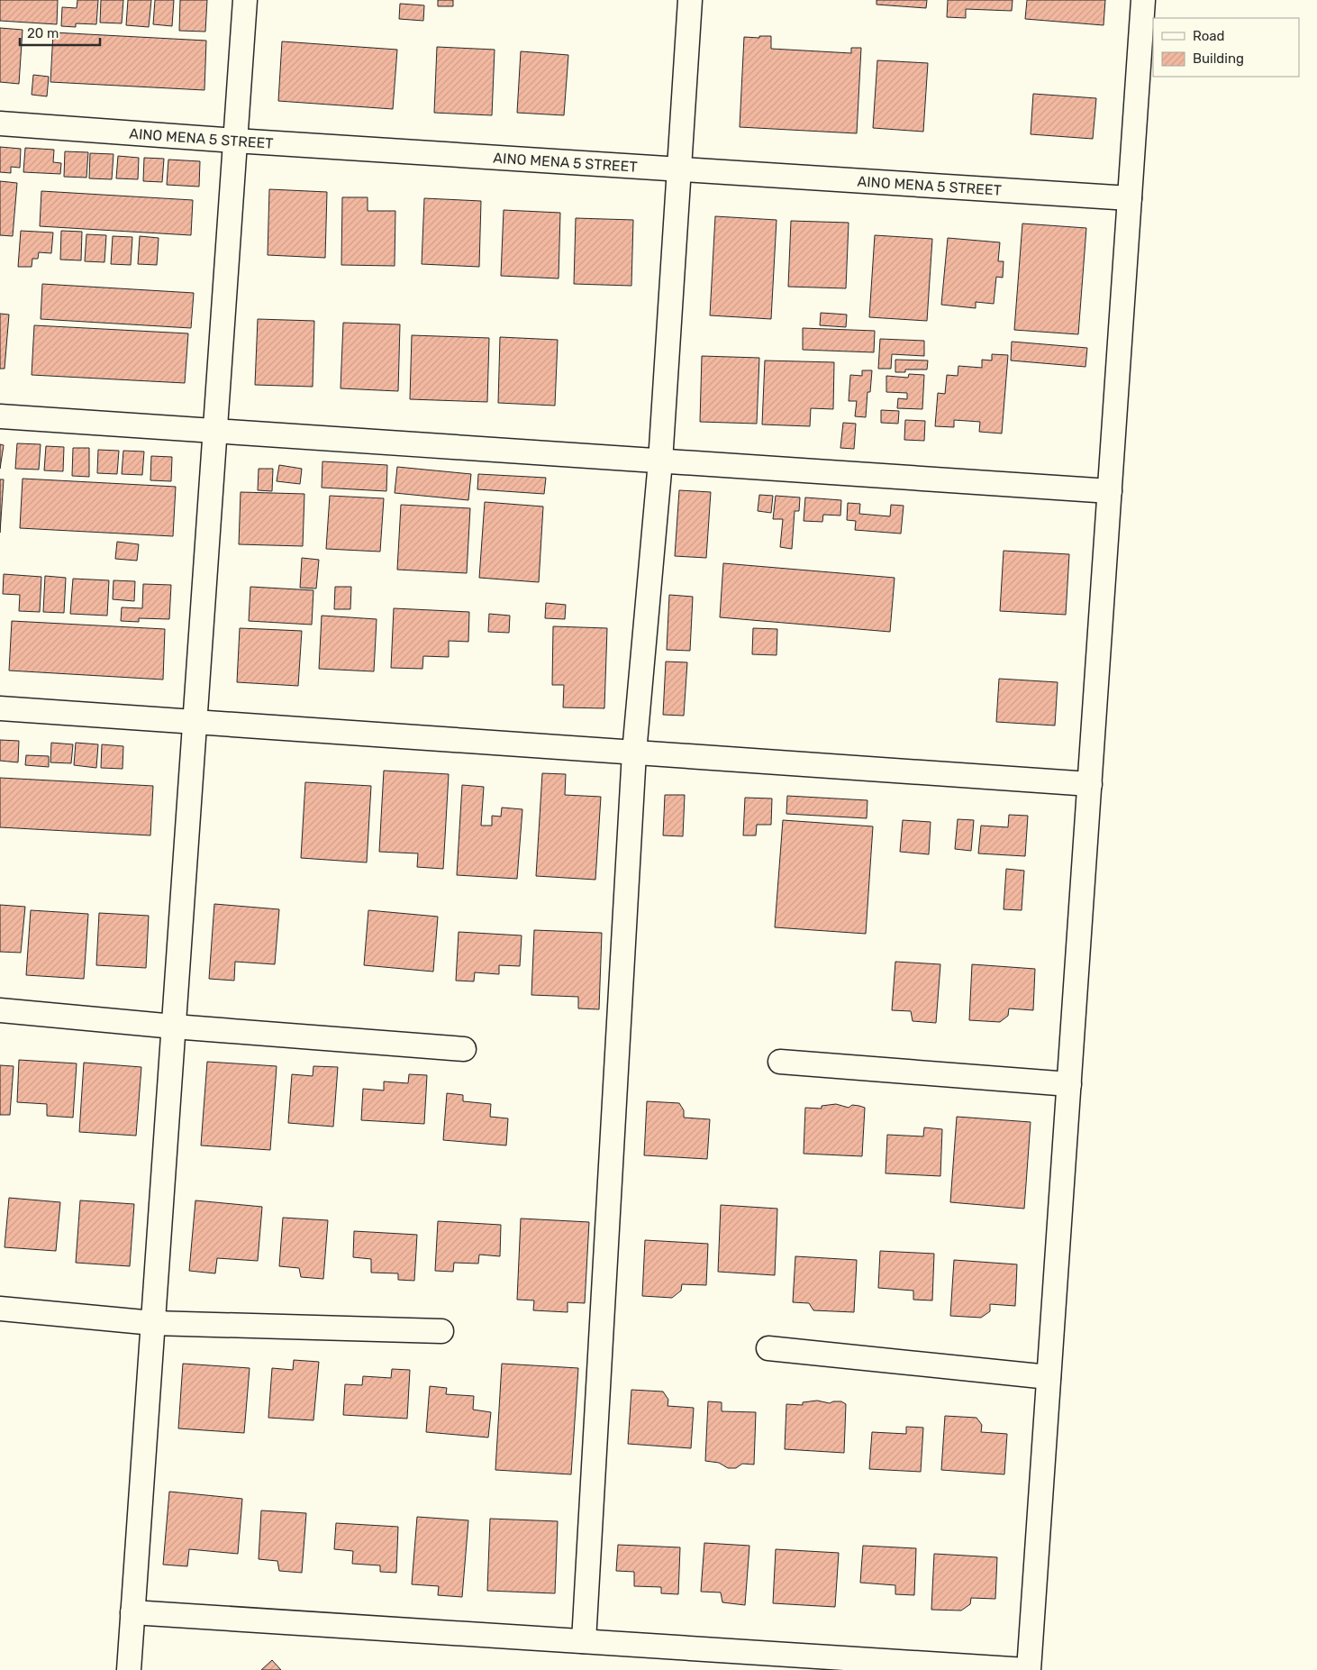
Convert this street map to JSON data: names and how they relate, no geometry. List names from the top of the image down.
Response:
{
  "streets": {
    "street": ["AINO MENA 5 STREET"]
  },
  "legend": ["Road", "Building"],
  "scale_bar": "20 m"
}
